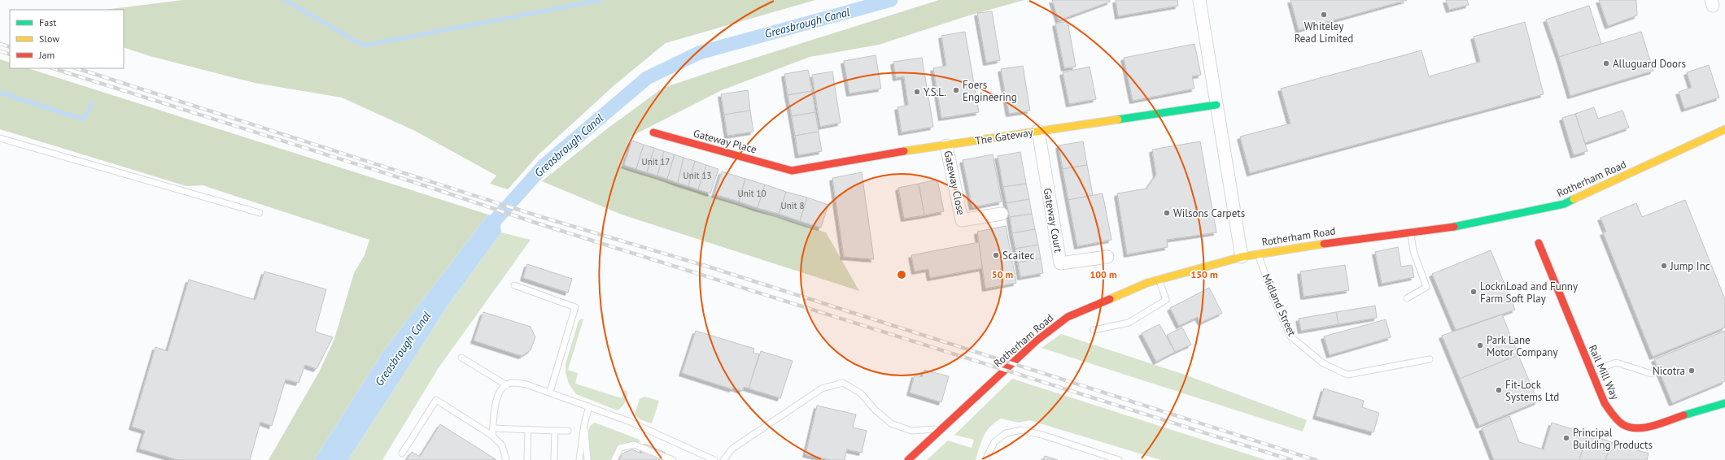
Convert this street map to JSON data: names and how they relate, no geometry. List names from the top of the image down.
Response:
{
  "streets": {
    "main road": [
      "The Gateway",
      "Gateway Place",
      "Rotherham Road",
      "Rail Mill Way"
    ],
    "street": ["Gateway Close", "Gateway Court"],
    "lane": ["Midland Street"]
  },
  "crossings": [
    ["The Gateway", "Gateway Place"],
    ["The Gateway", "Gateway Close"],
    ["The Gateway", "Gateway Court"],
    ["Rotherham Road", "Midland Street"]
  ],
  "water": ["Greasbrough Canal"],
  "places": [
    "Whiteley Read Limited",
    "Alluguard Doors",
    "Foers Engineering",
    "Y.S.L.",
    "Wilsons Carpets",
    "Scaitec",
    "Jump Inc",
    "LocknLoad and Funny Farm Soft Play",
    "Park Lane Motor Company",
    "Nicotra",
    "Fit-Lock Systems Ltd",
    "Principal Building Products"
  ],
  "house_numbers": [
    "Unit 17",
    "Unit 13",
    "Unit 10",
    "Unit 8"
  ],
  "legend": ["Fast", "Slow", "Jam"],
  "rings": ["50 m", "100 m", "150 m"]
}
